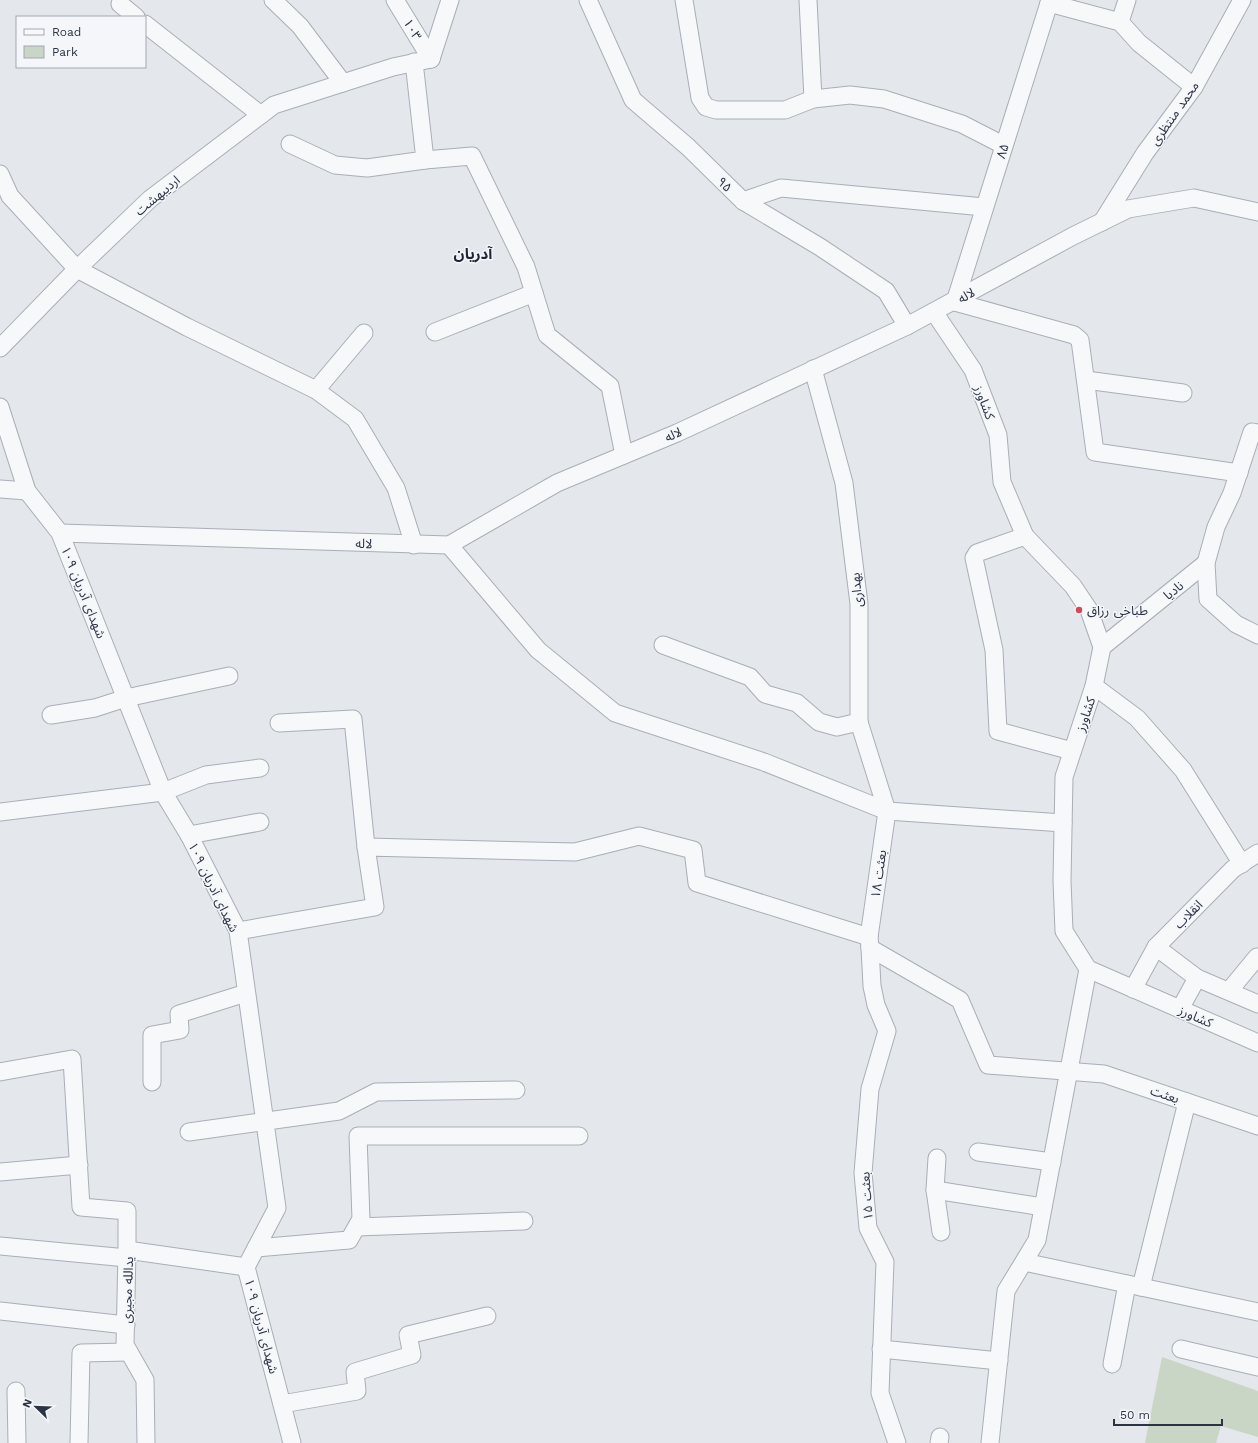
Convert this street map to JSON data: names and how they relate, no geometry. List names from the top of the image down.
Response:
{
  "streets": {
    "street": [
      "۱۰۳",
      "محمد منتظری",
      "۸۵",
      "۹۵",
      "اردیبهشت",
      "لاله",
      "کشاورز",
      "بهداری",
      "نادیا",
      "شهدای آدریان ۱۰۹",
      "بعثت ۱۸",
      "انقلاب",
      "بعثت",
      "بعثت ۱۵",
      "یدالله مجیری"
    ]
  },
  "crossings": [
    ["۱۰۳", "اردیبهشت"],
    ["محمد منتظری", "لاله"],
    ["۸۵", "لاله"],
    ["۹۵", "لاله"],
    ["لاله", "کشاورز"],
    ["لاله", "بهداری"],
    ["لاله", "شهدای آدریان ۱۰۹"],
    ["کشاورز", "نادیا"],
    ["کشاورز", "انقلاب"],
    ["بهداری", "بعثت ۱۸"],
    ["شهدای آدریان ۱۰۹", "یدالله مجیری"],
    ["بعثت ۱۸", "بعثت"],
    ["بعثت ۱۸", "بعثت ۱۵"],
    ["بعثت", "بعثت ۱۵"]
  ],
  "districts": ["آدریان"],
  "places": ["طباخی رزاق"],
  "legend": ["Road", "Park"],
  "scale_bar": "50 m",
  "north": "top left"
}
